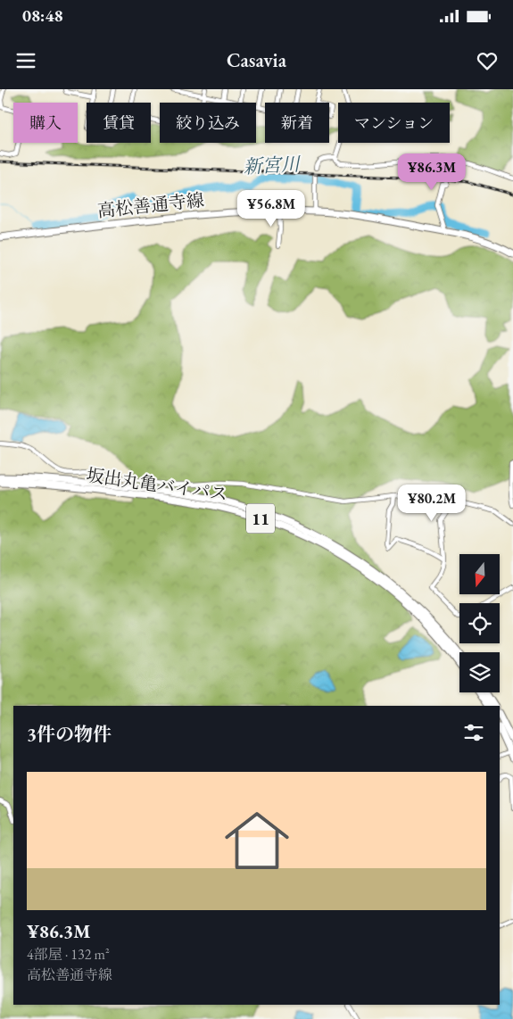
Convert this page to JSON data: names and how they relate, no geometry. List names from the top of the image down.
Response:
{
  "streets": {
    "main road": ["高松善通寺線", "坂出丸亀バイパス", "11"]
  },
  "water": ["新宮川"],
  "north": "bottom",
  "page": {
    "status": "08:48",
    "header": "Casavia",
    "chip": [
      "購入",
      "賃貸",
      "絞り込み",
      "新着",
      "マンション"
    ],
    "price": ["¥86.3M", "¥56.8M", "¥80.2M"],
    "heading": "3件の物件",
    "list": [
      {
        "name": "¥86.3M",
        "note": "4部屋 · 132 m² · 高松善通寺線"
      }
    ]
  }
}
